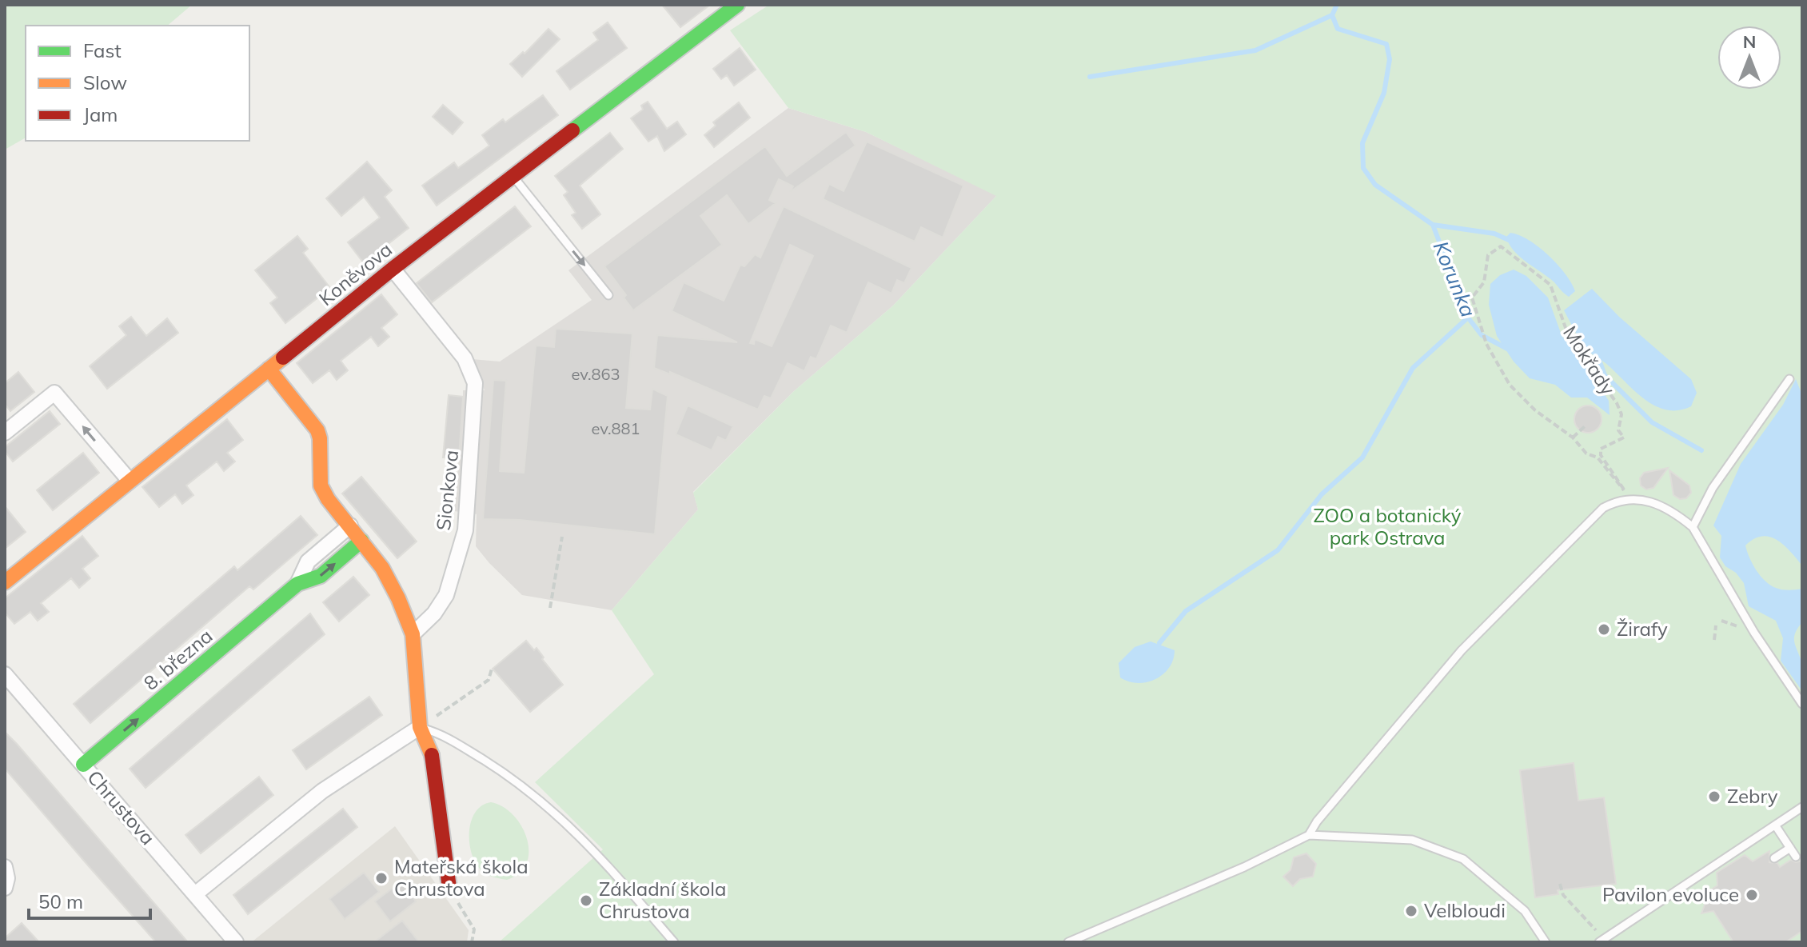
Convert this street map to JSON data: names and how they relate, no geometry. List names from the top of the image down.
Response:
{
  "streets": {
    "street": [
      "Koněvova",
      "Sionkova",
      "8. března",
      "Chrustova"
    ],
    "path": ["Mokřady"]
  },
  "crossings": [
    ["Koněvova", "Sionkova"],
    ["8. března", "Chrustova"]
  ],
  "one_way": ["8. března"],
  "water": ["Korunka"],
  "parks": ["ZOO a botanický park Ostrava"],
  "places": [
    "Žirafy",
    "Zebry",
    "Mateřská škola Chrustova",
    "Pavilon evoluce",
    "Základní škola Chrustova",
    "Velbloudi"
  ],
  "house_numbers": ["ev.863", "ev.881"],
  "legend": ["Fast", "Slow", "Jam"],
  "scale_bar": "50 m",
  "north": "top"
}
